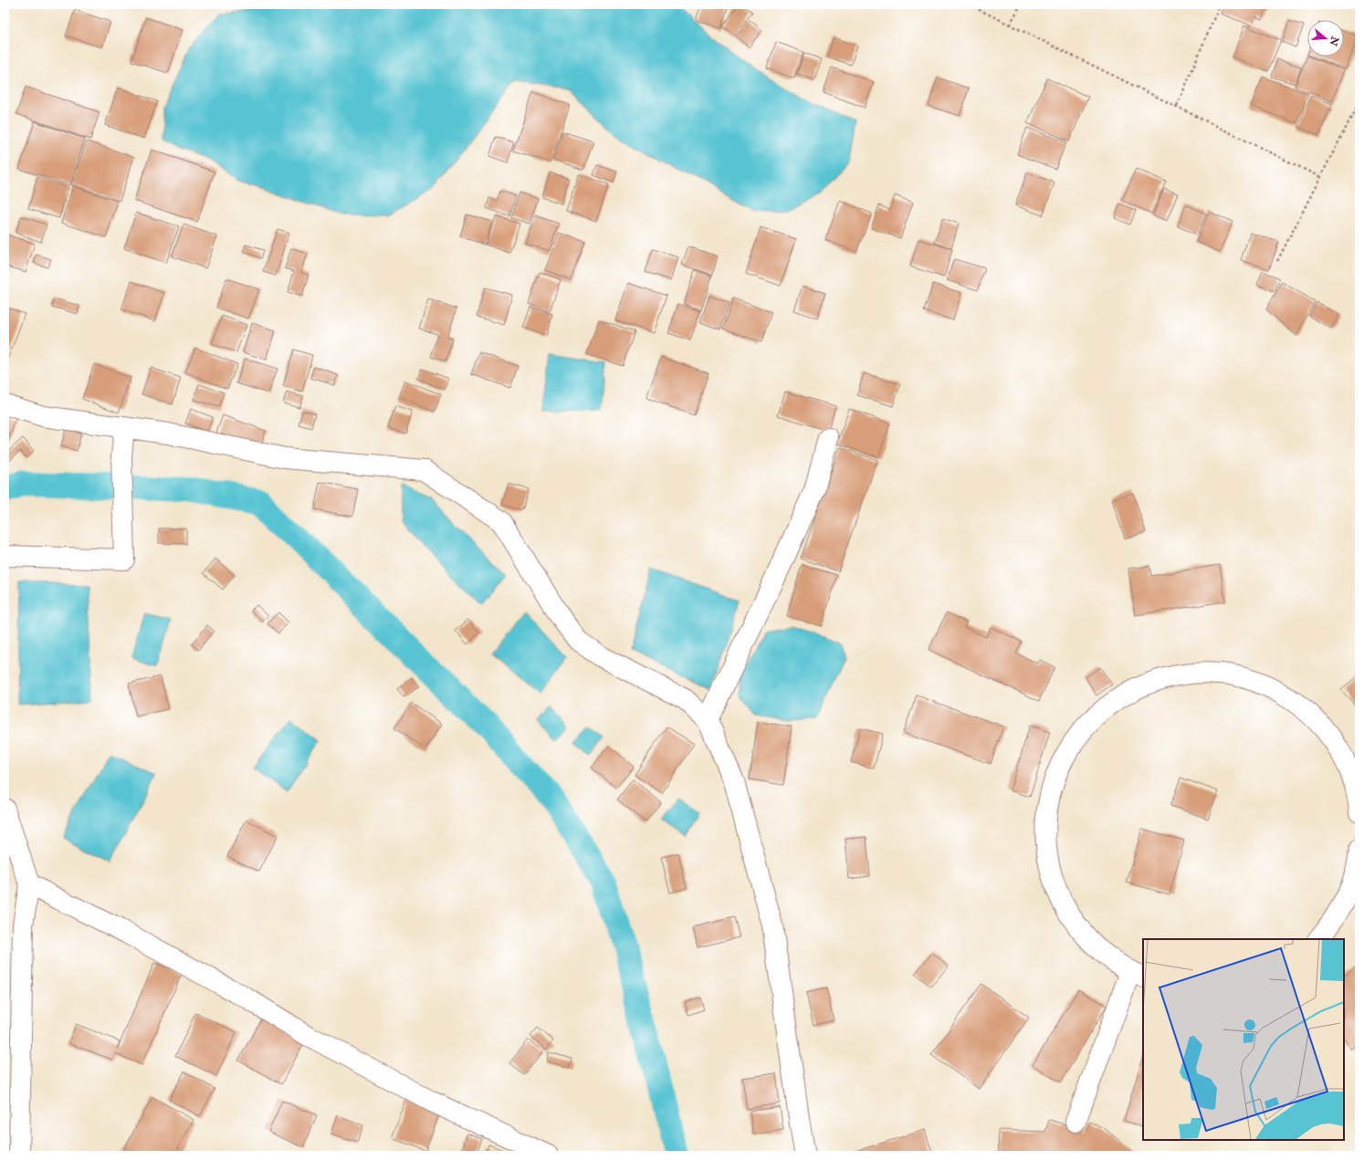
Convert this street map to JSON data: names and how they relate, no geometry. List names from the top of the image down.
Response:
{
  "north": "right"
}
